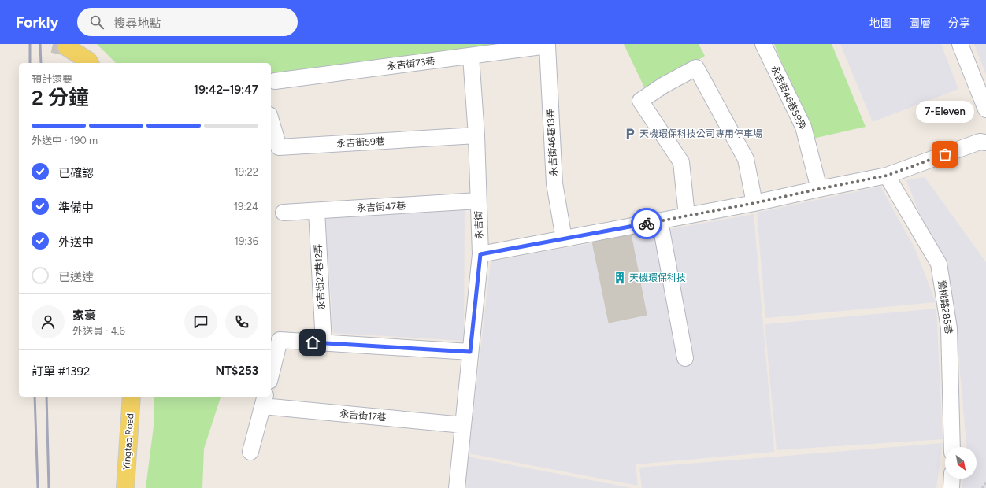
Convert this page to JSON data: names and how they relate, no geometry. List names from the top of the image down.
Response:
{
  "streets": {
    "main road": ["Yingtao Road"],
    "street": [
      "永吉街73巷",
      "永吉街46巷59弄",
      "永吉街59巷",
      "永吉街46巷13弄",
      "永吉街47巷",
      "永吉街",
      "永吉街27巷12弄",
      "鶯桃路285巷",
      "永吉街17巷"
    ]
  },
  "crossings": [
    ["永吉街73巷", "永吉街46巷13弄"],
    ["永吉街73巷", "永吉街"],
    ["永吉街59巷", "永吉街"],
    ["永吉街47巷", "永吉街"],
    ["永吉街47巷", "永吉街27巷12弄"],
    ["永吉街", "永吉街17巷"]
  ],
  "places": {
    "parking": ["天機環保科技公司專用停車場"],
    "other": ["7-Eleven"],
    "building": ["天機環保科技"]
  },
  "north": "bottom right",
  "page": {
    "header": "Forkly",
    "search": "搜尋地點",
    "nav": ["地圖", "圖層", "分享"],
    "heading": ["2 分鐘", "預計還要", "19:42–19:47"],
    "panel": [
      "家豪",
      "外送員 · 4.6",
      "訂單 #1392",
      "NT$253"
    ],
    "bubble": "7-Eleven",
    "bar": "外送中 · 190 m",
    "list": [
      ["已確認", "19:22"],
      ["準備中", "19:24"],
      ["外送中", "19:36"],
      "已送達"
    ]
  }
}
